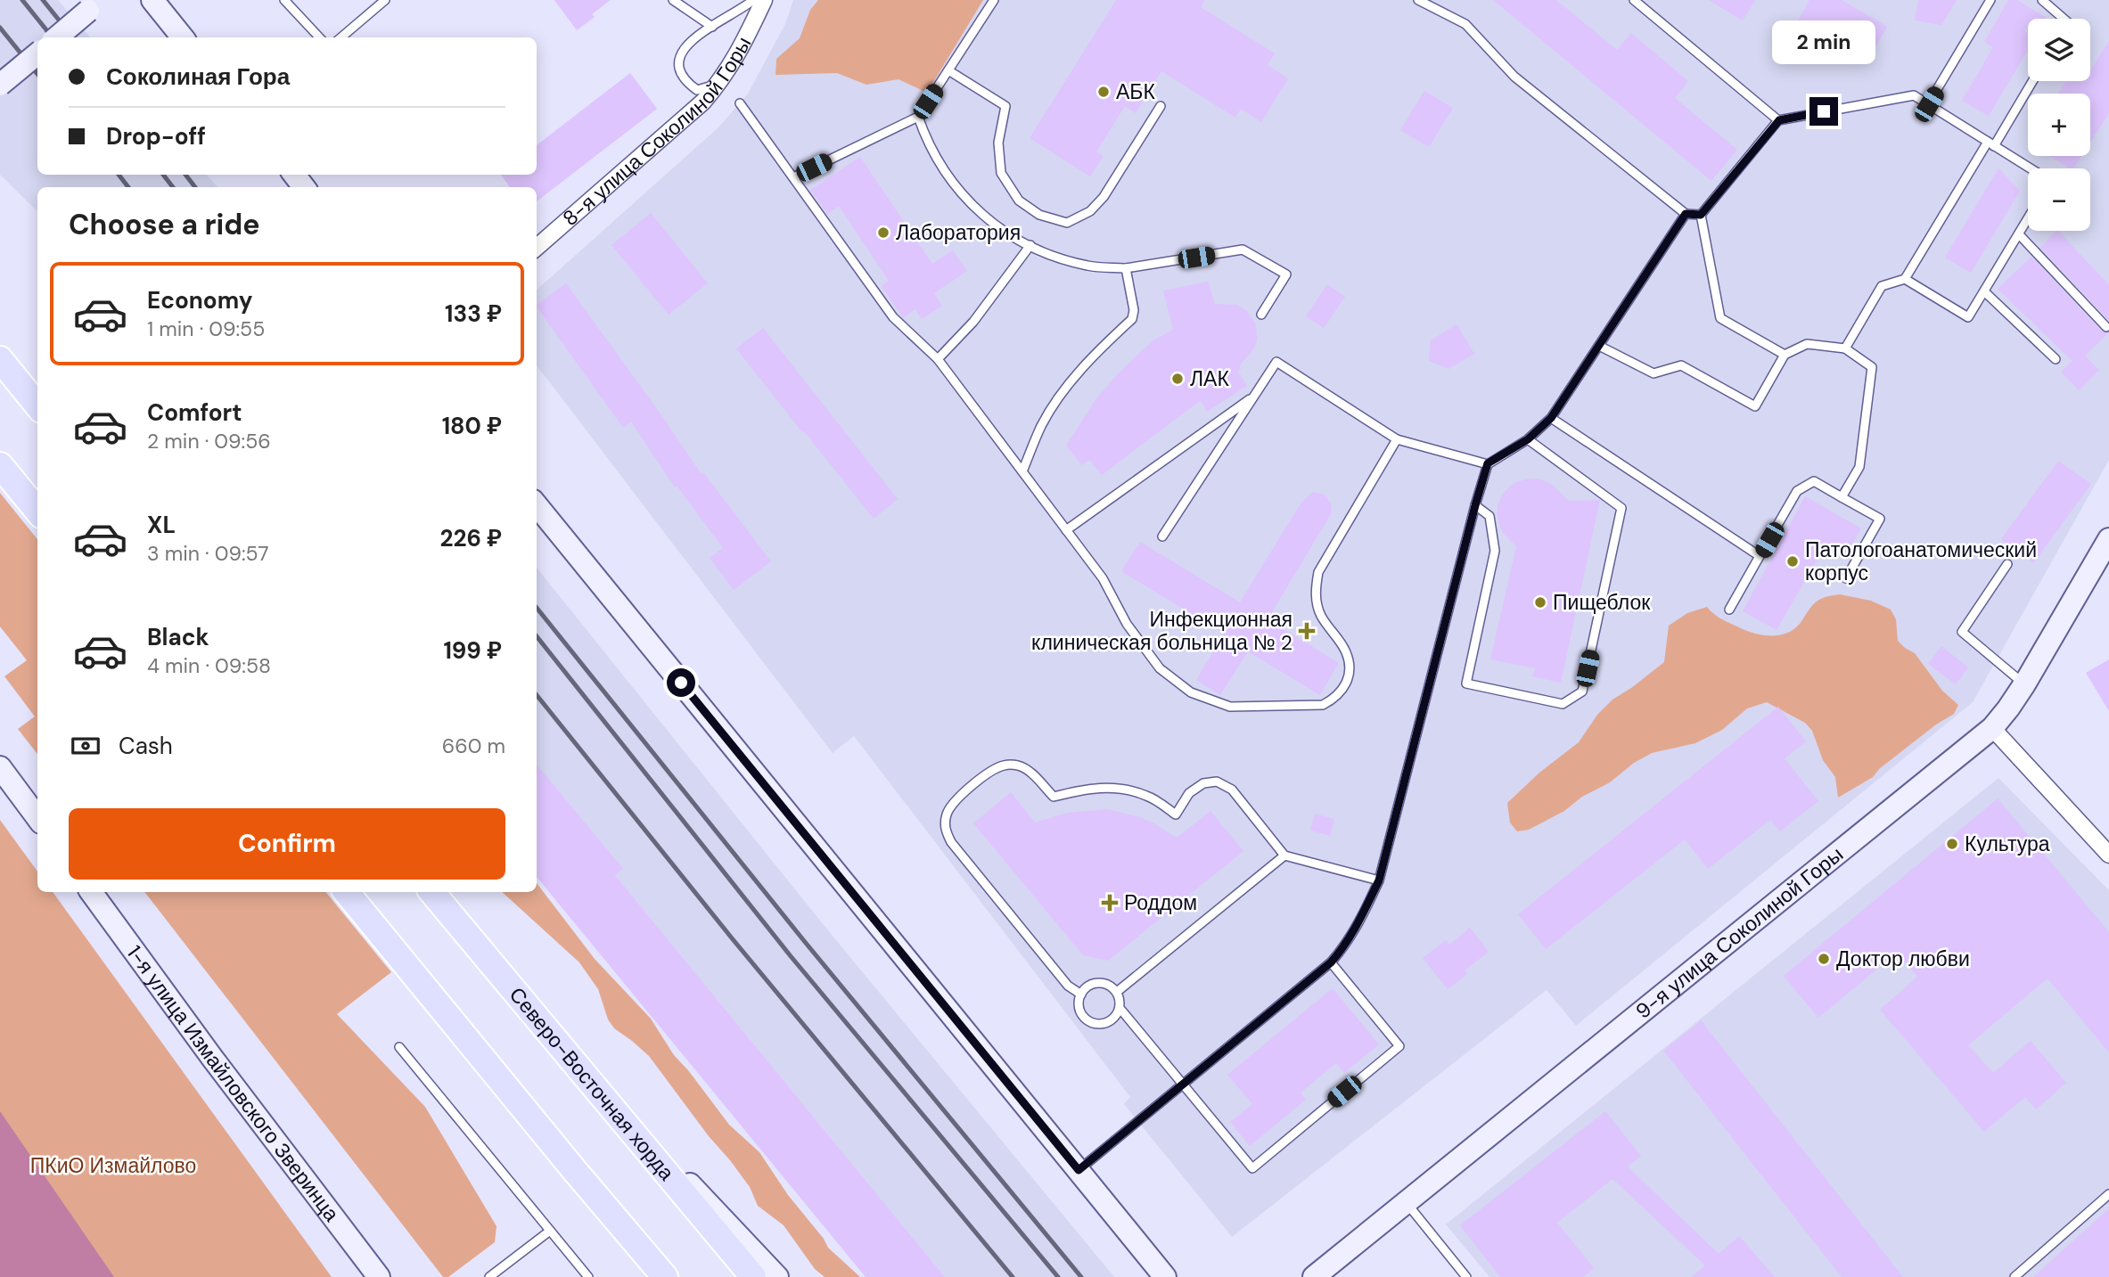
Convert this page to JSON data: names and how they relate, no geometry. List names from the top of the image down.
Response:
{
  "streets": {
    "main road": ["Северо-Восточная хорда"],
    "street": ["8-я улица Соколиной Горы", "9-я улица Соколиной Горы", "1-я улица Измайловского Зверинца"]
  },
  "parks": ["ПКиО Измайлово"],
  "places": {
    "other": [
      "АБК",
      "Лаборатория",
      "ЛАК",
      "Патологоанатомический корпус",
      "Пищеблок",
      "Культура",
      "Доктор любви"
    ],
    "health": ["Инфекционная клиническая больница № 2", "Роддом"]
  },
  "page": {
    "map_buttons": ["+", "−"],
    "bubble": "2 min",
    "banner": ["Соколиная Гора", "Drop-off"],
    "heading": "Choose a ride",
    "list": [
      {
        "name": "Economy",
        "note": "1 min · 09:55",
        "value": "133 ₽"
      },
      {
        "name": "Comfort",
        "note": "2 min · 09:56",
        "value": "180 ₽"
      },
      {
        "name": "XL",
        "note": "3 min · 09:57",
        "value": "226 ₽"
      },
      {
        "name": "Black",
        "note": "4 min · 09:58",
        "value": "199 ₽"
      }
    ],
    "pay": ["Cash", "660 m"],
    "buttons": "Confirm"
  }
}
